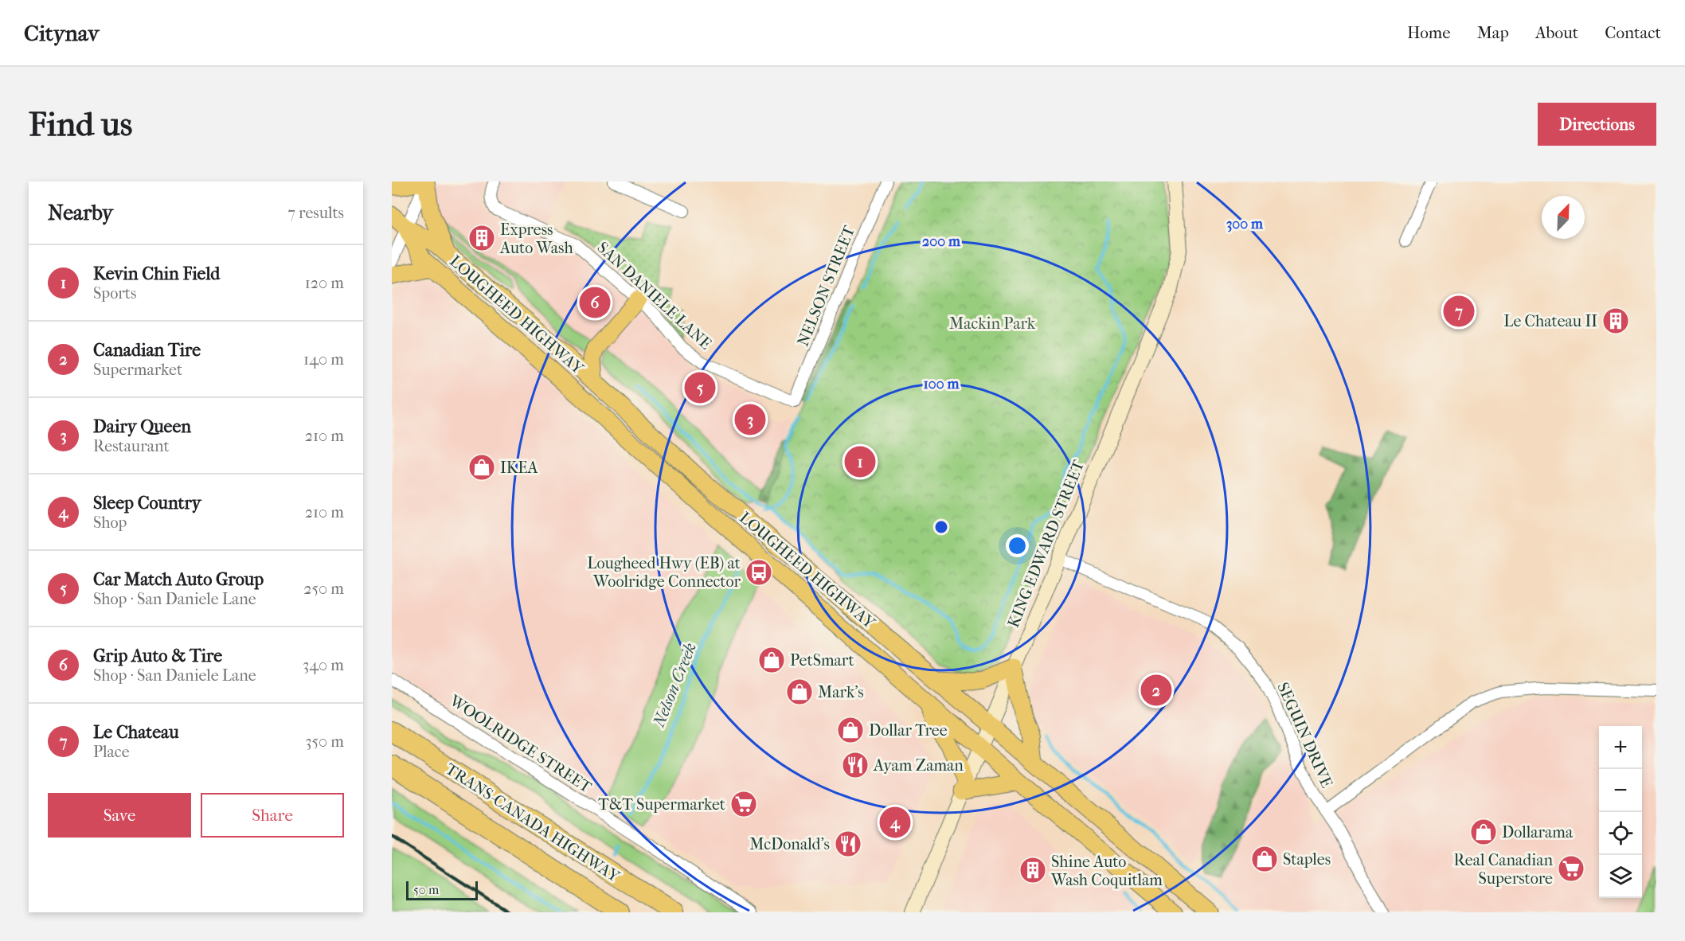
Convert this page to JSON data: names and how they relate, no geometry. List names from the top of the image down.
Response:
{
  "streets": {
    "highway": ["TRANS-CANADA HIGHWAY"],
    "main road": ["LOUGHEED HIGHWAY", "KING EDWARD STREET"],
    "street": [
      "NELSON STREET",
      "SAN DANIELE LANE",
      "SEGUIN DRIVE",
      "WOOLRIDGE STREET"
    ]
  },
  "crossings": [
    ["NELSON STREET", "SAN DANIELE LANE"],
    ["LOUGHEED HIGHWAY", "KING EDWARD STREET"],
    ["KING EDWARD STREET", "SEGUIN DRIVE"]
  ],
  "water": ["Nelson Creek"],
  "parks": ["Mackin Park"],
  "places": {
    "building": ["Express Auto Wash", "Le Chateau II", "Shine Auto Wash Coquitlam"],
    "shop": [
      "IKEA",
      "PetSmart",
      "Mark's",
      "Dollar Tree",
      "Dollarama",
      "Staples"
    ],
    "bus stop": ["Lougheed Hwy (EB) at Woolridge Connector"],
    "restaurant": ["Ayam Zaman", "McDonald's"],
    "supermarket": ["T&T Supermarket", "Real Canadian Superstore"]
  },
  "scale_bar": "50 m",
  "north": "top right",
  "page": {
    "header": "Citynav",
    "nav": [
      "Home",
      "Map",
      "About",
      "Contact"
    ],
    "buttons": [
      "Directions",
      ["Save", "Share"]
    ],
    "title": "Find us",
    "heading": ["Nearby", "7 results"],
    "list": [
      {
        "mark": "1",
        "name": "Kevin Chin Field",
        "note": "Sports",
        "value": "120 m"
      },
      {
        "mark": "2",
        "name": "Canadian Tire",
        "note": "Supermarket",
        "value": "140 m"
      },
      {
        "mark": "3",
        "name": "Dairy Queen",
        "note": "Restaurant",
        "value": "210 m"
      },
      {
        "mark": "4",
        "name": "Sleep Country",
        "note": "Shop",
        "value": "210 m"
      },
      {
        "mark": "5",
        "name": "Car Match Auto Group",
        "note": "Shop · San Daniele Lane",
        "value": "250 m"
      },
      {
        "mark": "6",
        "name": "Grip Auto & Tire",
        "note": "Shop · San Daniele Lane",
        "value": "340 m"
      },
      {
        "mark": "7",
        "name": "Le Chateau",
        "note": "Place",
        "value": "350 m"
      }
    ],
    "pins": [
      "6",
      "7",
      "5",
      "3",
      "1",
      "2",
      "4"
    ],
    "map_buttons": ["+", "−"],
    "scale": "50 m"
  },
  "rings": ["300 m", "200 m", "100 m"]
}
